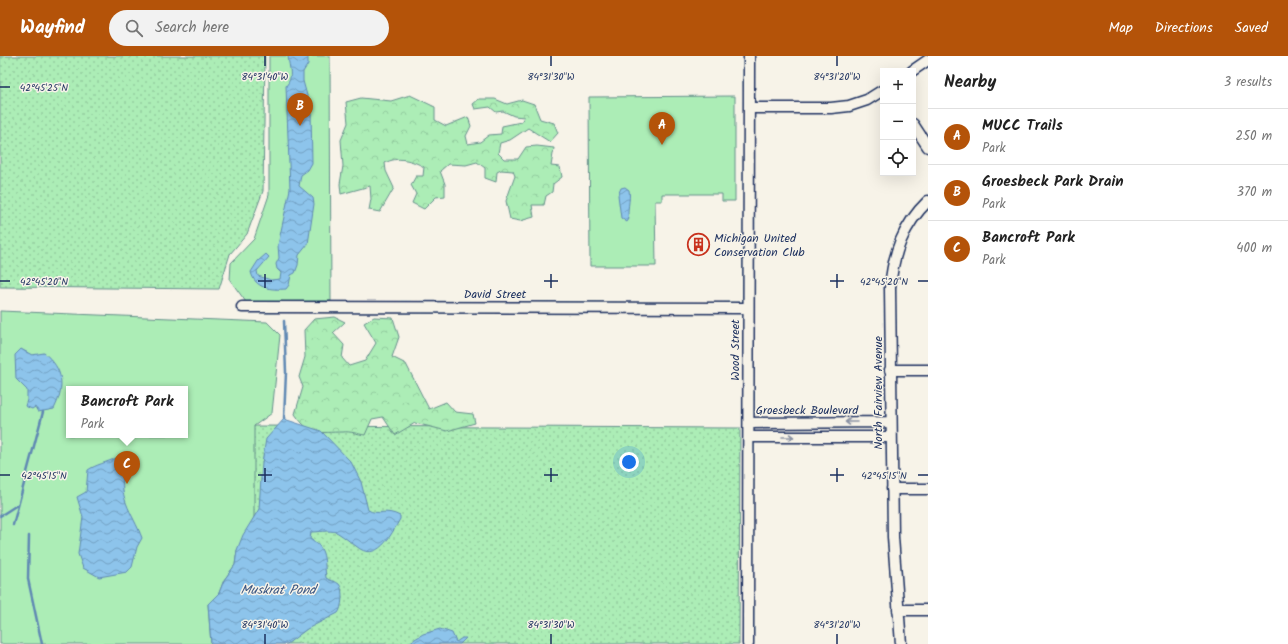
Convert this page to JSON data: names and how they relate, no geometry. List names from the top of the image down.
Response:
{
  "streets": {
    "street": [
      "David Street",
      "Wood Street",
      "North Fairview Avenue",
      "Groesbeck Boulevard"
    ]
  },
  "crossings": [
    ["David Street", "Wood Street"],
    ["Wood Street", "Groesbeck Boulevard"],
    ["North Fairview Avenue", "Groesbeck Boulevard"]
  ],
  "water": ["Muskrat Pond"],
  "places": {
    "building": ["Michigan United Conservation Club"]
  },
  "page": {
    "header": "Wayfind",
    "search": "Search here",
    "nav": ["Map", "Directions", "Saved"],
    "heading": ["Nearby", "3 results"],
    "map_buttons": ["+", "−"],
    "pins": ["B", "A", "C"],
    "list": [
      {
        "mark": "A",
        "name": "MUCC Trails",
        "note": "Park",
        "value": "250 m"
      },
      {
        "mark": "B",
        "name": "Groesbeck Park Drain",
        "note": "Park",
        "value": "370 m"
      },
      {
        "mark": "C",
        "name": "Bancroft Park",
        "note": "Park",
        "value": "400 m"
      }
    ],
    "popup": ["Bancroft Park", "Park"]
  },
  "coordinates": [
    "84°31'40\"W",
    "84°31'30\"W",
    "84°31'20\"W",
    "42°45'25\"N",
    "42°45'20\"N",
    "42°45'15\"N"
  ]
}
